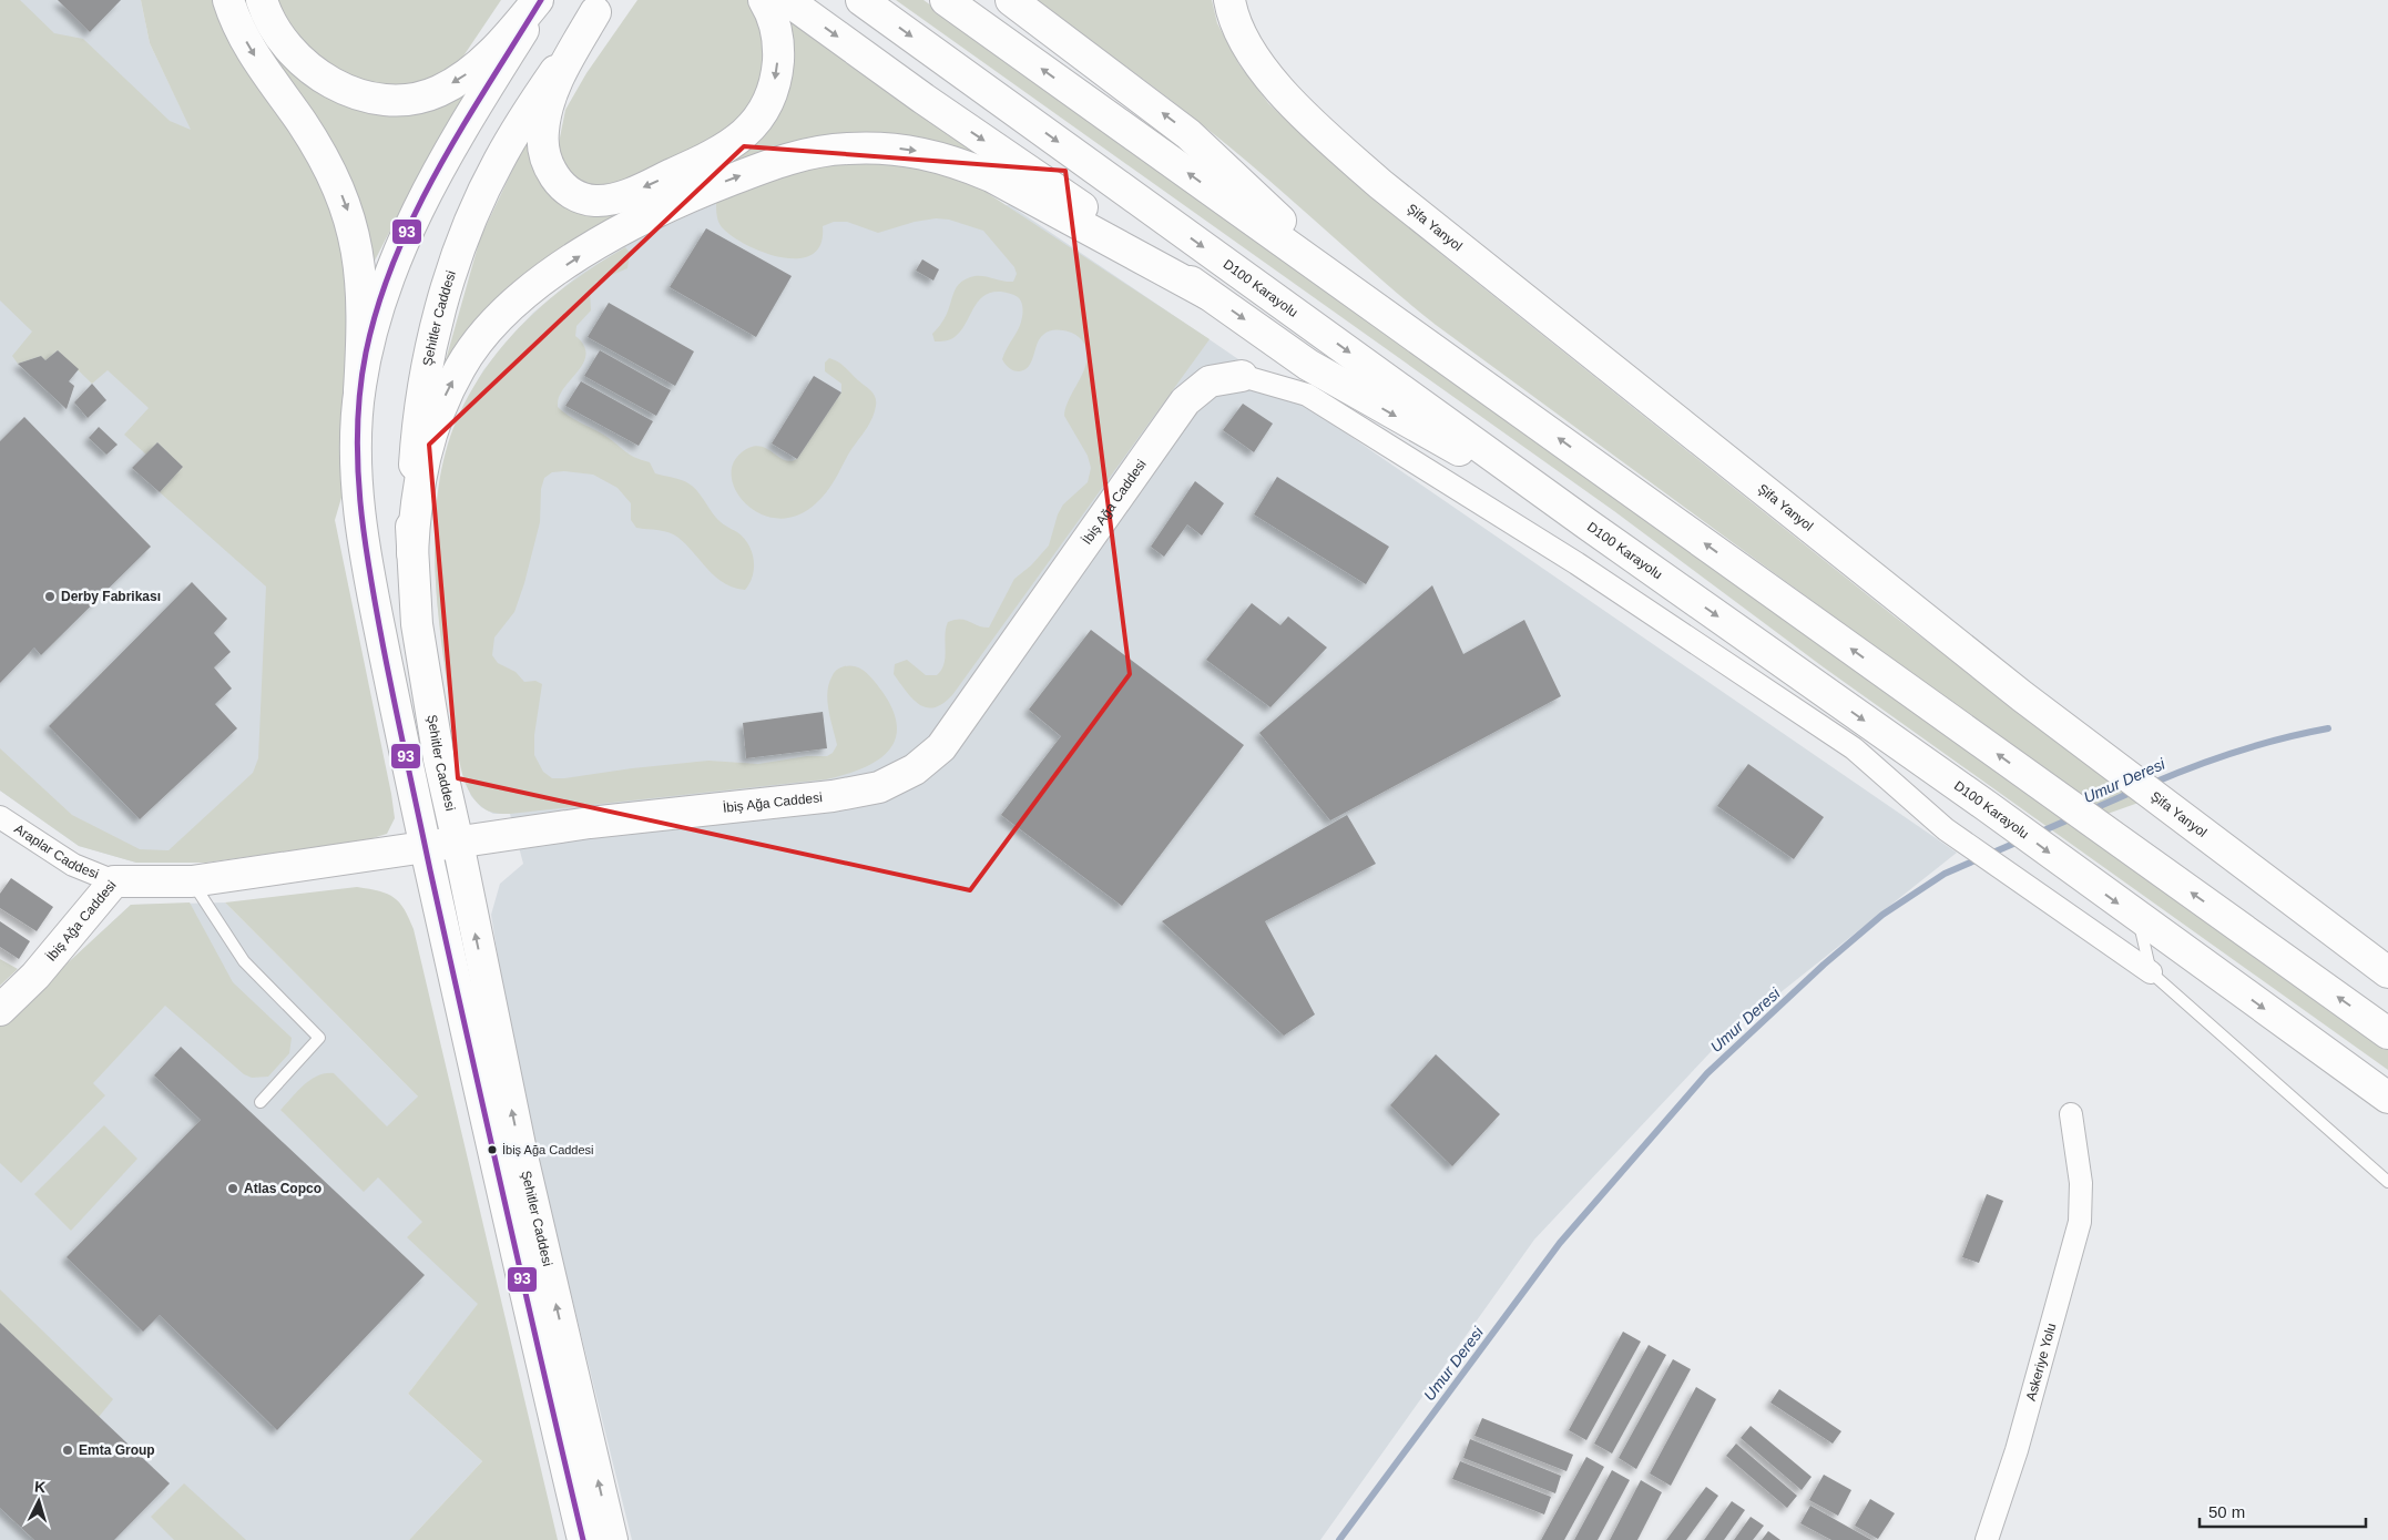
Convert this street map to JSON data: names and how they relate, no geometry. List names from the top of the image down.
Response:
{
  "streets": {
    "main road": [
      "Şifa Yanyol",
      "D100 Karayolu",
      "Şehitler Caddesi",
      "İbiş Ağa Caddesi"
    ],
    "street": ["Araplar Caddesi", "Askeriye Yolu"]
  },
  "crossings": [
    ["Şehitler Caddesi", "İbiş Ağa Caddesi"],
    ["İbiş Ağa Caddesi", "Araplar Caddesi"]
  ],
  "water": ["Umur Deresi"],
  "places": [
    "Derby Fabrikası",
    "İbiş Ağa Caddesi",
    "Atlas Copco",
    "Emta Group"
  ],
  "lines": ["transit line 93"],
  "scale_bar": "50 m",
  "north": "top"
}
